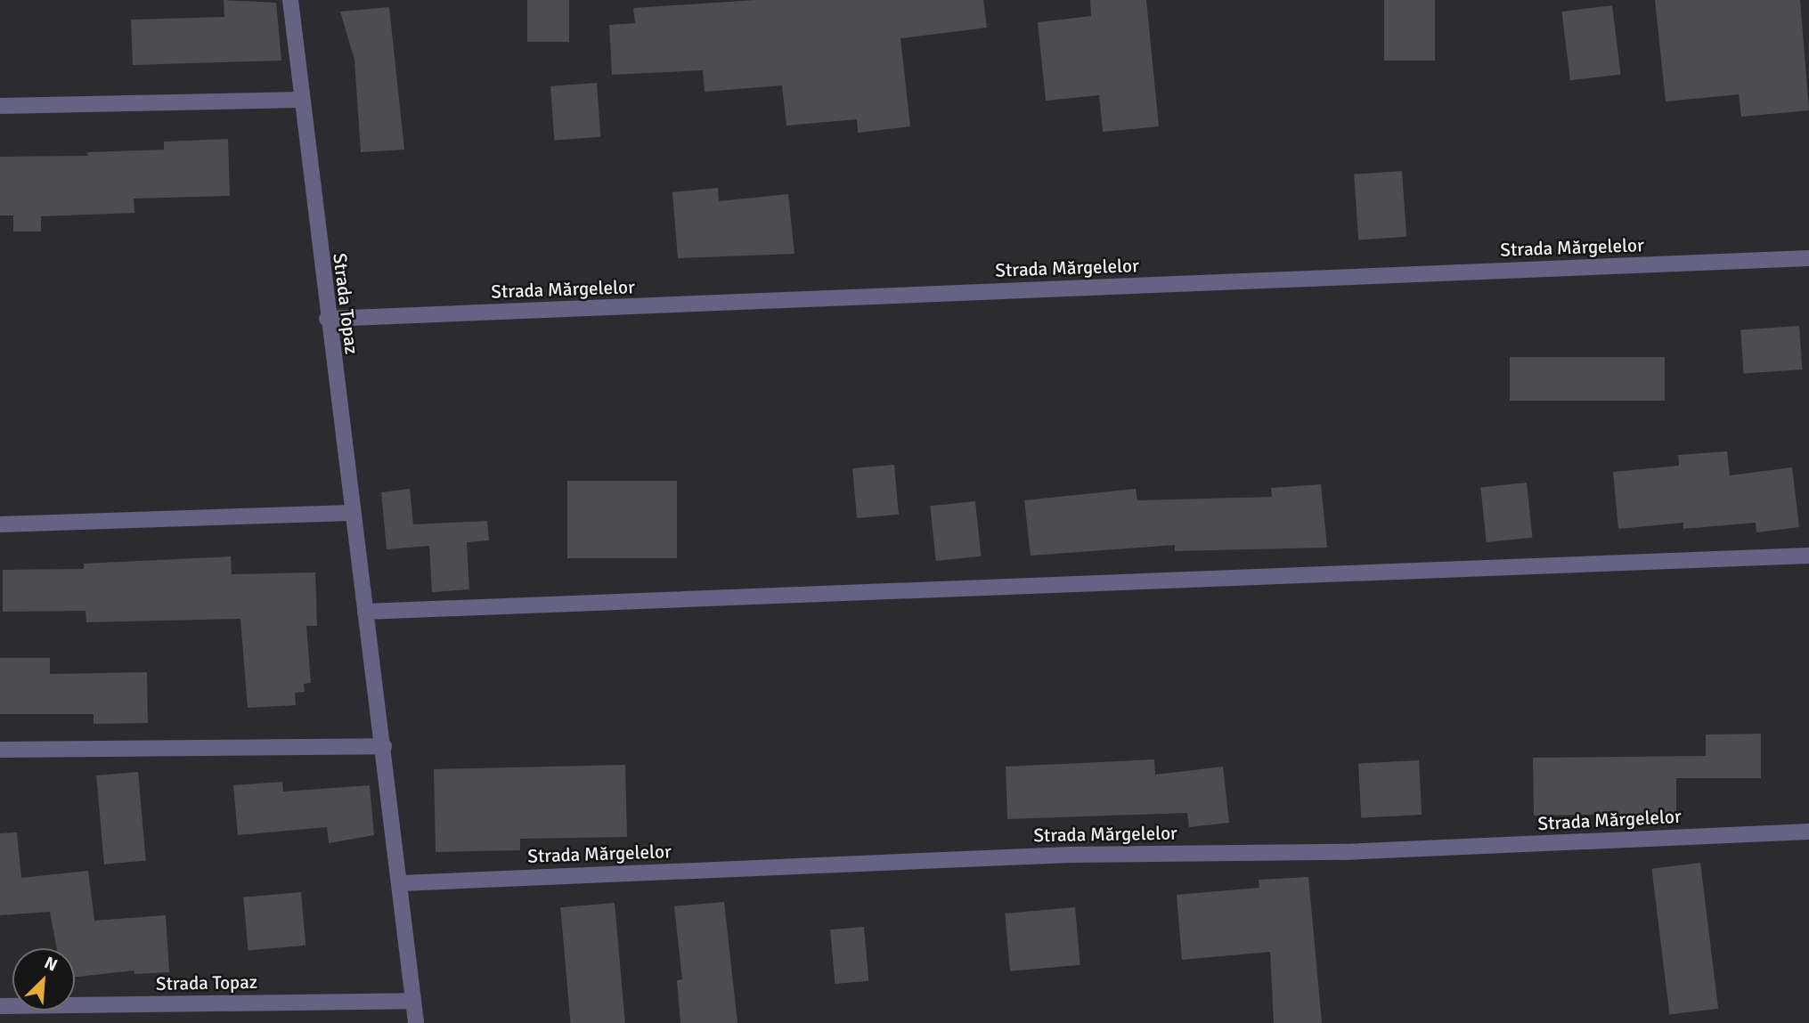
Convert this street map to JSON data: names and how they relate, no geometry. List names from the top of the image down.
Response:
{
  "streets": {
    "street": ["Strada Mărgelelor", "Strada Topaz"]
  },
  "crossings": [
    ["Strada Mărgelelor", "Strada Topaz"]
  ],
  "north": "top right"
}
